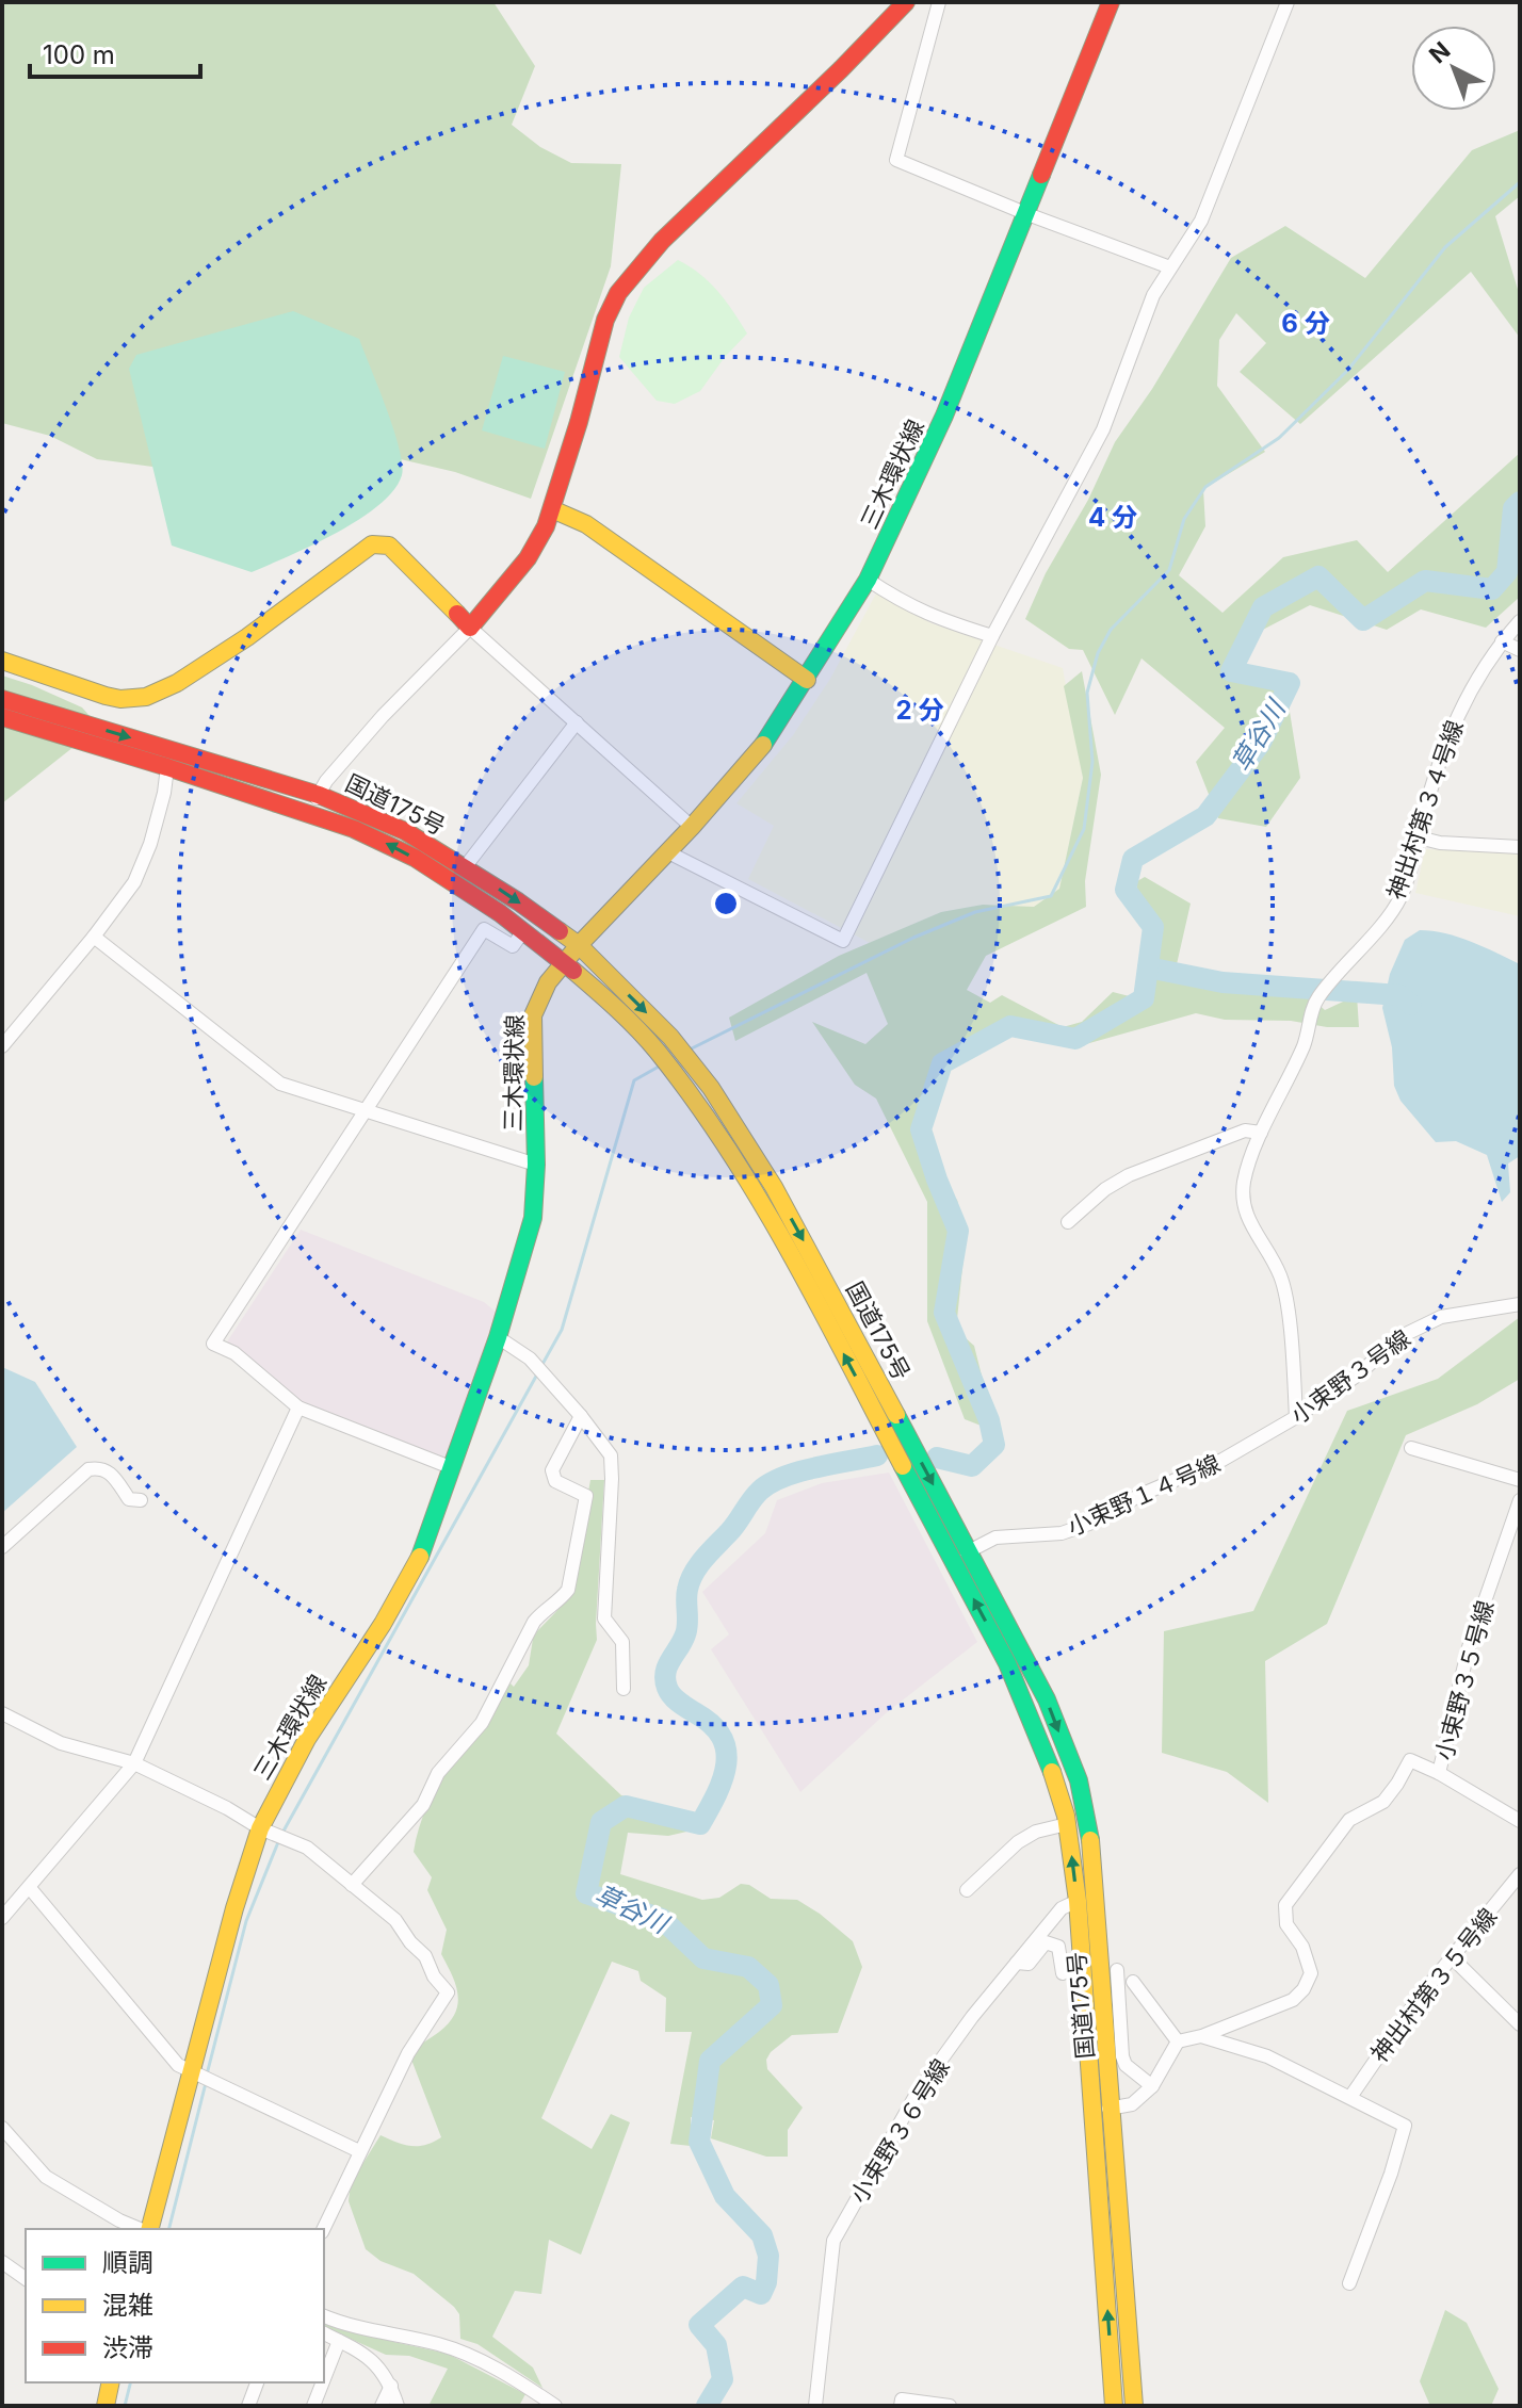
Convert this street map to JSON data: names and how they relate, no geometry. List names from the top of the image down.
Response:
{
  "streets": {
    "main road": ["三木環状線", "国道175号"],
    "street": [
      "神出村第３４号線",
      "小束野３号線",
      "小束野１４号線",
      "小束野３５号線",
      "神出村第３５号線",
      "小束野３６号線"
    ]
  },
  "crossings": [
    ["三木環状線", "国道175号"],
    ["国道175号", "小束野１４号線"],
    ["国道175号", "小束野３６号線"],
    ["神出村第３４号線", "小束野３号線"],
    ["小束野３号線", "小束野１４号線"]
  ],
  "water": ["草谷川"],
  "legend": ["順調", "混雑", "渋滞"],
  "scale_bar": "100 m",
  "north": "top left",
  "rings": ["6 分", "4 分", "2 分"]
}
